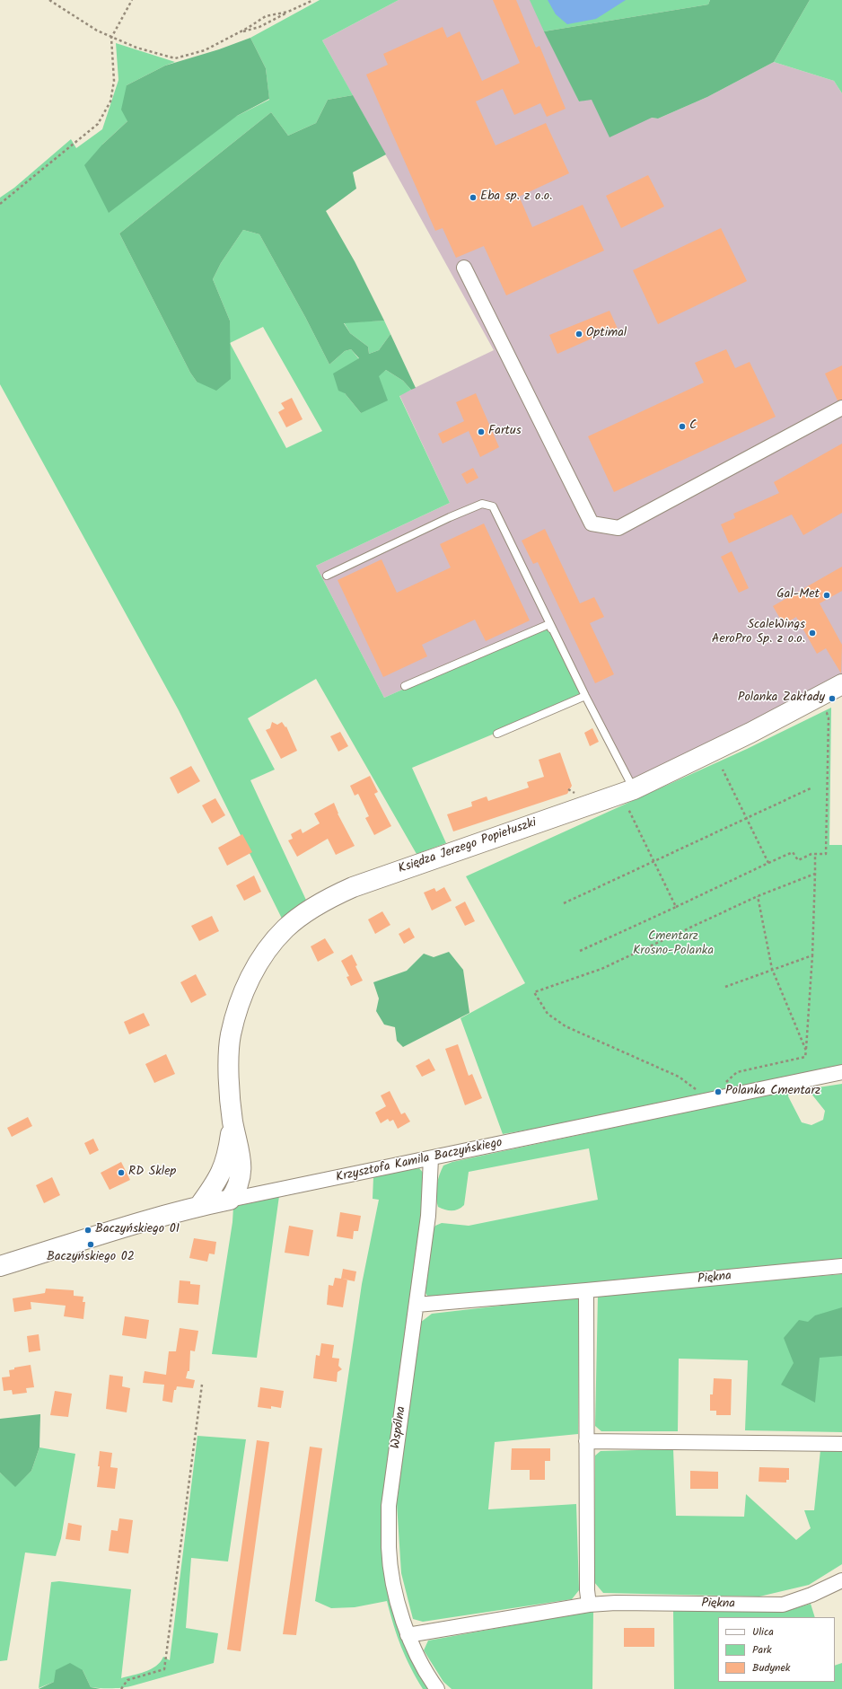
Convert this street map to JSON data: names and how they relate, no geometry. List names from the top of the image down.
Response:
{
  "streets": {
    "street": [
      "Księdza Jerzego Popiełuszki",
      "Krzysztofa Kamila Baczyńskiego",
      "Piękna",
      "Wspólna"
    ]
  },
  "crossings": [
    ["Księdza Jerzego Popiełuszki", "Krzysztofa Kamila Baczyńskiego"],
    ["Krzysztofa Kamila Baczyńskiego", "Wspólna"],
    ["Piękna", "Wspólna"]
  ],
  "parks": ["Cmentarz Krosno-Polanka"],
  "places": [
    "Eba sp. z o.o.",
    "Optimal",
    "C",
    "Fartus",
    "Gal-Met",
    "ScaleWings AeroPro Sp. z o.o.",
    "Polanka Zakłady",
    "Polanka Cmentarz",
    "RD Sklep",
    "Baczyńskiego 01",
    "Baczyńskiego 02"
  ],
  "legend": ["Ulica", "Park", "Budynek"]
}
